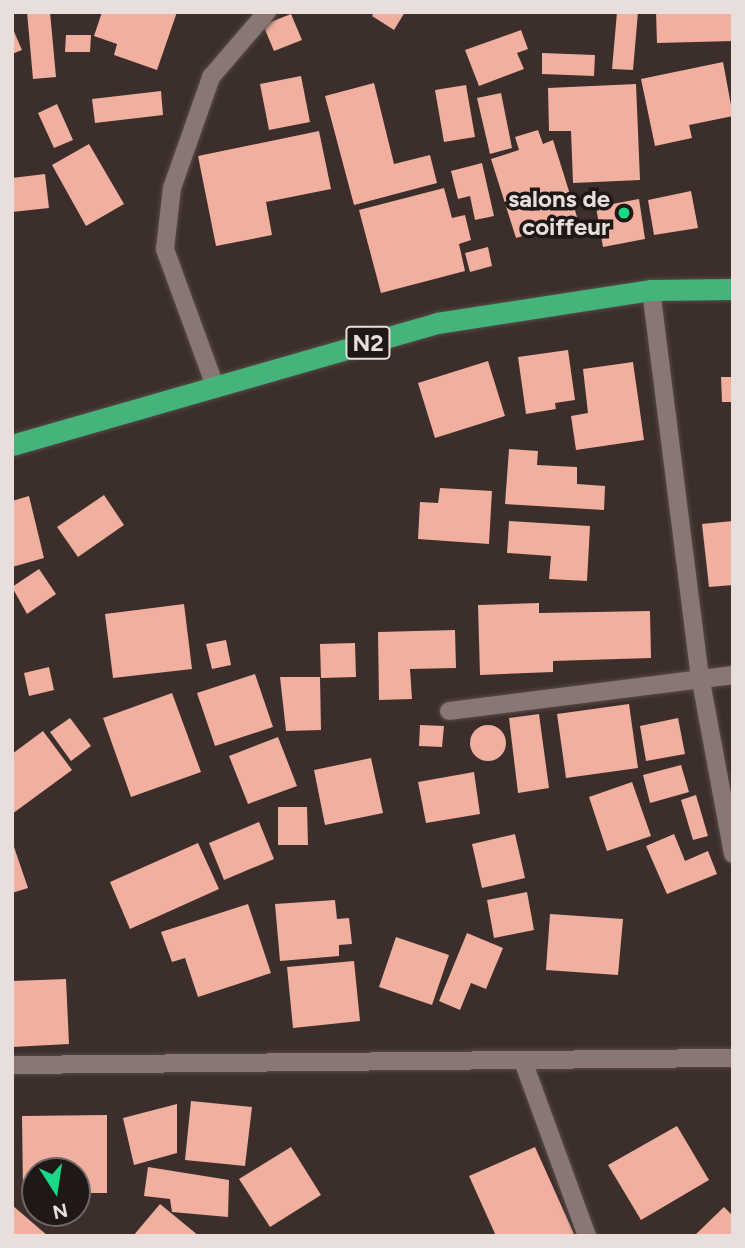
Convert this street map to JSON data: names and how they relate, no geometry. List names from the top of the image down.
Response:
{
  "streets": {
    "highway": ["N2"]
  },
  "places": ["salons de coiffeur"],
  "north": "bottom"
}
